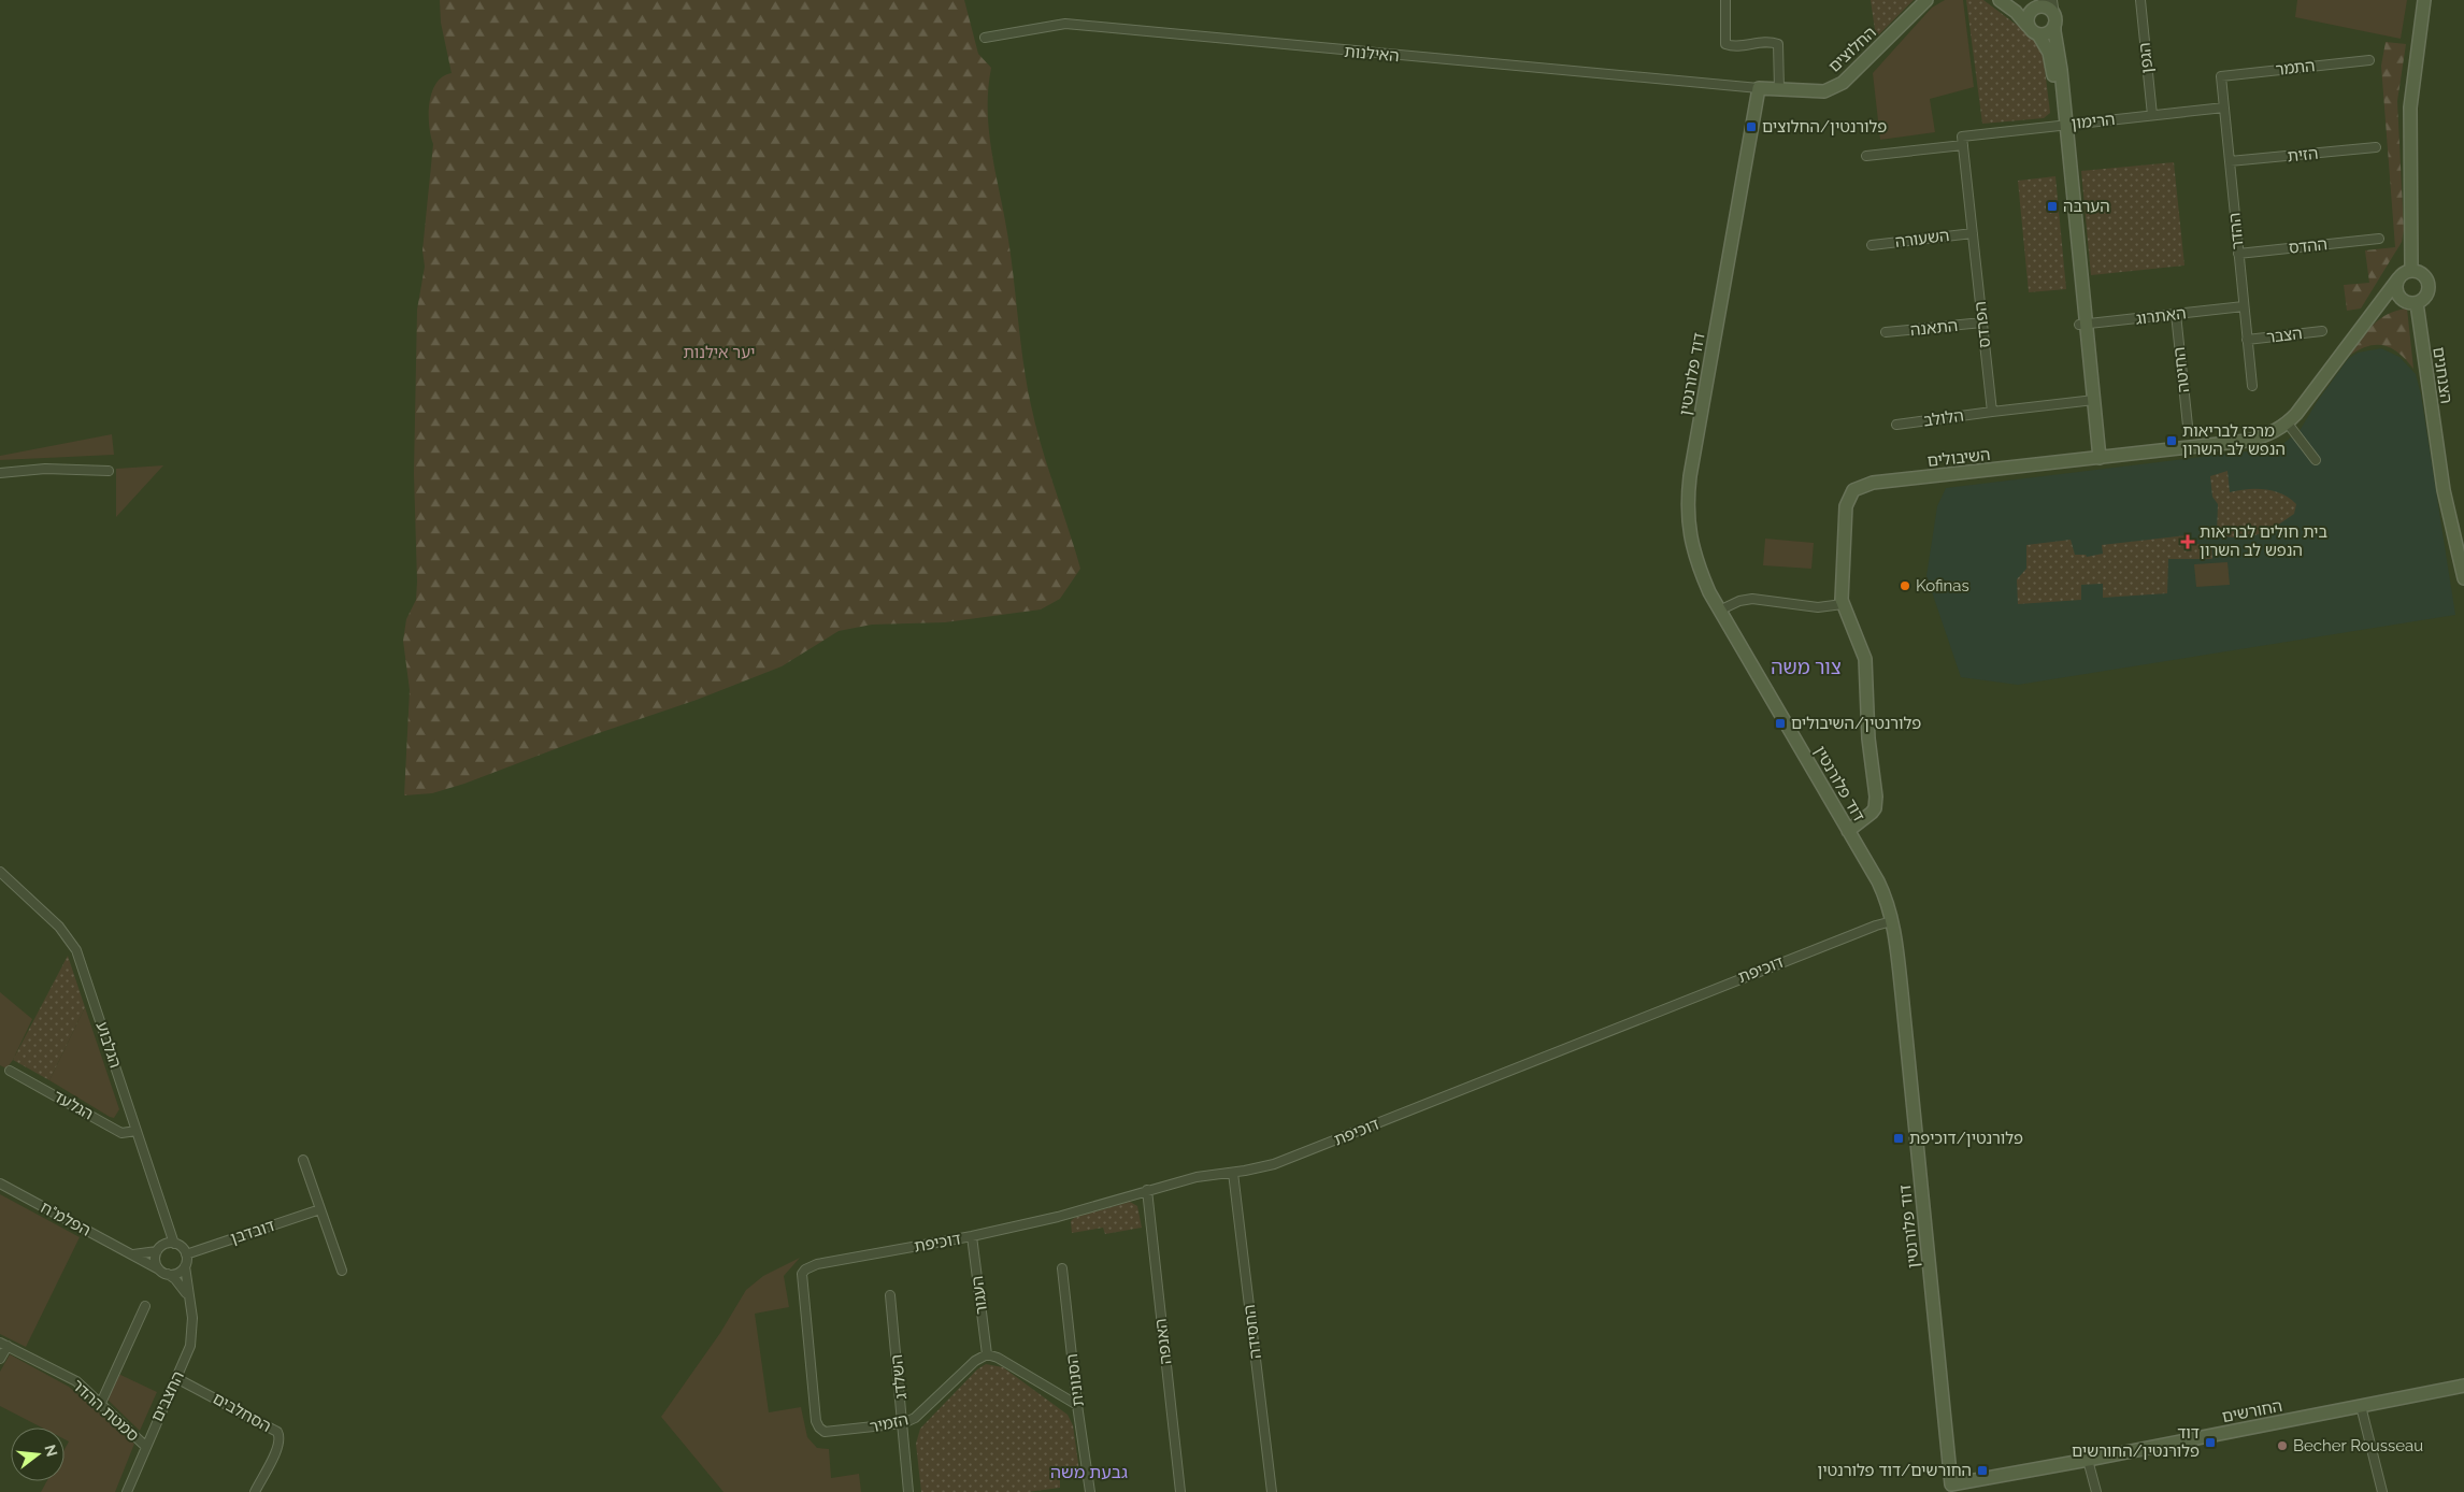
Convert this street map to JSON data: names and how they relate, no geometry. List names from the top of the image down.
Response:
{
  "streets": {
    "street": [
      "החלוצים",
      "האילנות",
      "הגפן",
      "התמר",
      "הרימון",
      "הזית",
      "ההדר",
      "השעורה",
      "ההדס",
      "האתרוג",
      "הפרדס",
      "התאנה",
      "הצבר",
      "החיטה",
      "דוד פלורנטין",
      "הצנחנים",
      "הלולב",
      "השיבולים",
      "דוכיפת",
      "הגלבוע",
      "הגלעד",
      "הפלמ\"ח",
      "דובדבן",
      "העגור",
      "החסידה",
      "האנפה",
      "השלדג",
      "הסנונית",
      "החצבים",
      "סמטת ההדר",
      "החורשים",
      "הסחלבים",
      "הזמיר"
    ]
  },
  "crossings": [
    ["החלוצים", "האילנות"],
    ["החלוצים", "דוד פלורנטין"],
    ["האילנות", "דוד פלורנטין"],
    ["הגפן", "הרימון"],
    ["התמר", "ההדר"],
    ["הרימון", "ההדר"],
    ["הרימון", "הפרדס"],
    ["הזית", "ההדר"],
    ["ההדר", "ההדס"],
    ["ההדר", "האתרוג"],
    ["ההדר", "הצבר"],
    ["השעורה", "הפרדס"],
    ["האתרוג", "החיטה"],
    ["הפרדס", "התאנה"],
    ["הפרדס", "הלולב"],
    ["דוד פלורנטין", "השיבולים"],
    ["דוד פלורנטין", "דוכיפת"],
    ["דוד פלורנטין", "החורשים"],
    ["הצנחנים", "השיבולים"],
    ["דוכיפת", "העגור"],
    ["דוכיפת", "החסידה"],
    ["דוכיפת", "האנפה"],
    ["דוכיפת", "הזמיר"],
    ["הגלבוע", "הגלעד"],
    ["הגלבוע", "הפלמ\"ח"],
    ["הגלבוע", "דובדבן"],
    ["הגלבוע", "החצבים"],
    ["הפלמ\"ח", "דובדבן"],
    ["הפלמ\"ח", "החצבים"],
    ["דובדבן", "החצבים"],
    ["העגור", "הזמיר"],
    ["השלדג", "הזמיר"],
    ["החצבים", "סמטת ההדר"],
    ["החצבים", "הסחלבים"]
  ],
  "districts": ["צור משה", "גבעת משה"],
  "parks": ["יער אילנות"],
  "places": {
    "transit": [
      "פלורנטין/החלוצים",
      "הערבה",
      "מרכז לבריאות הנפש לב השרון",
      "פלורנטין/השיבולים",
      "פלורנטין/דוכיפת",
      "דוד פלורנטין/החורשים",
      "החורשים/דוד פלורנטין"
    ],
    "health": ["בית חולים לבריאות הנפש לב השרון"],
    "other": ["Kofinas", "Becher Rousseau"]
  },
  "north": "right"
}
